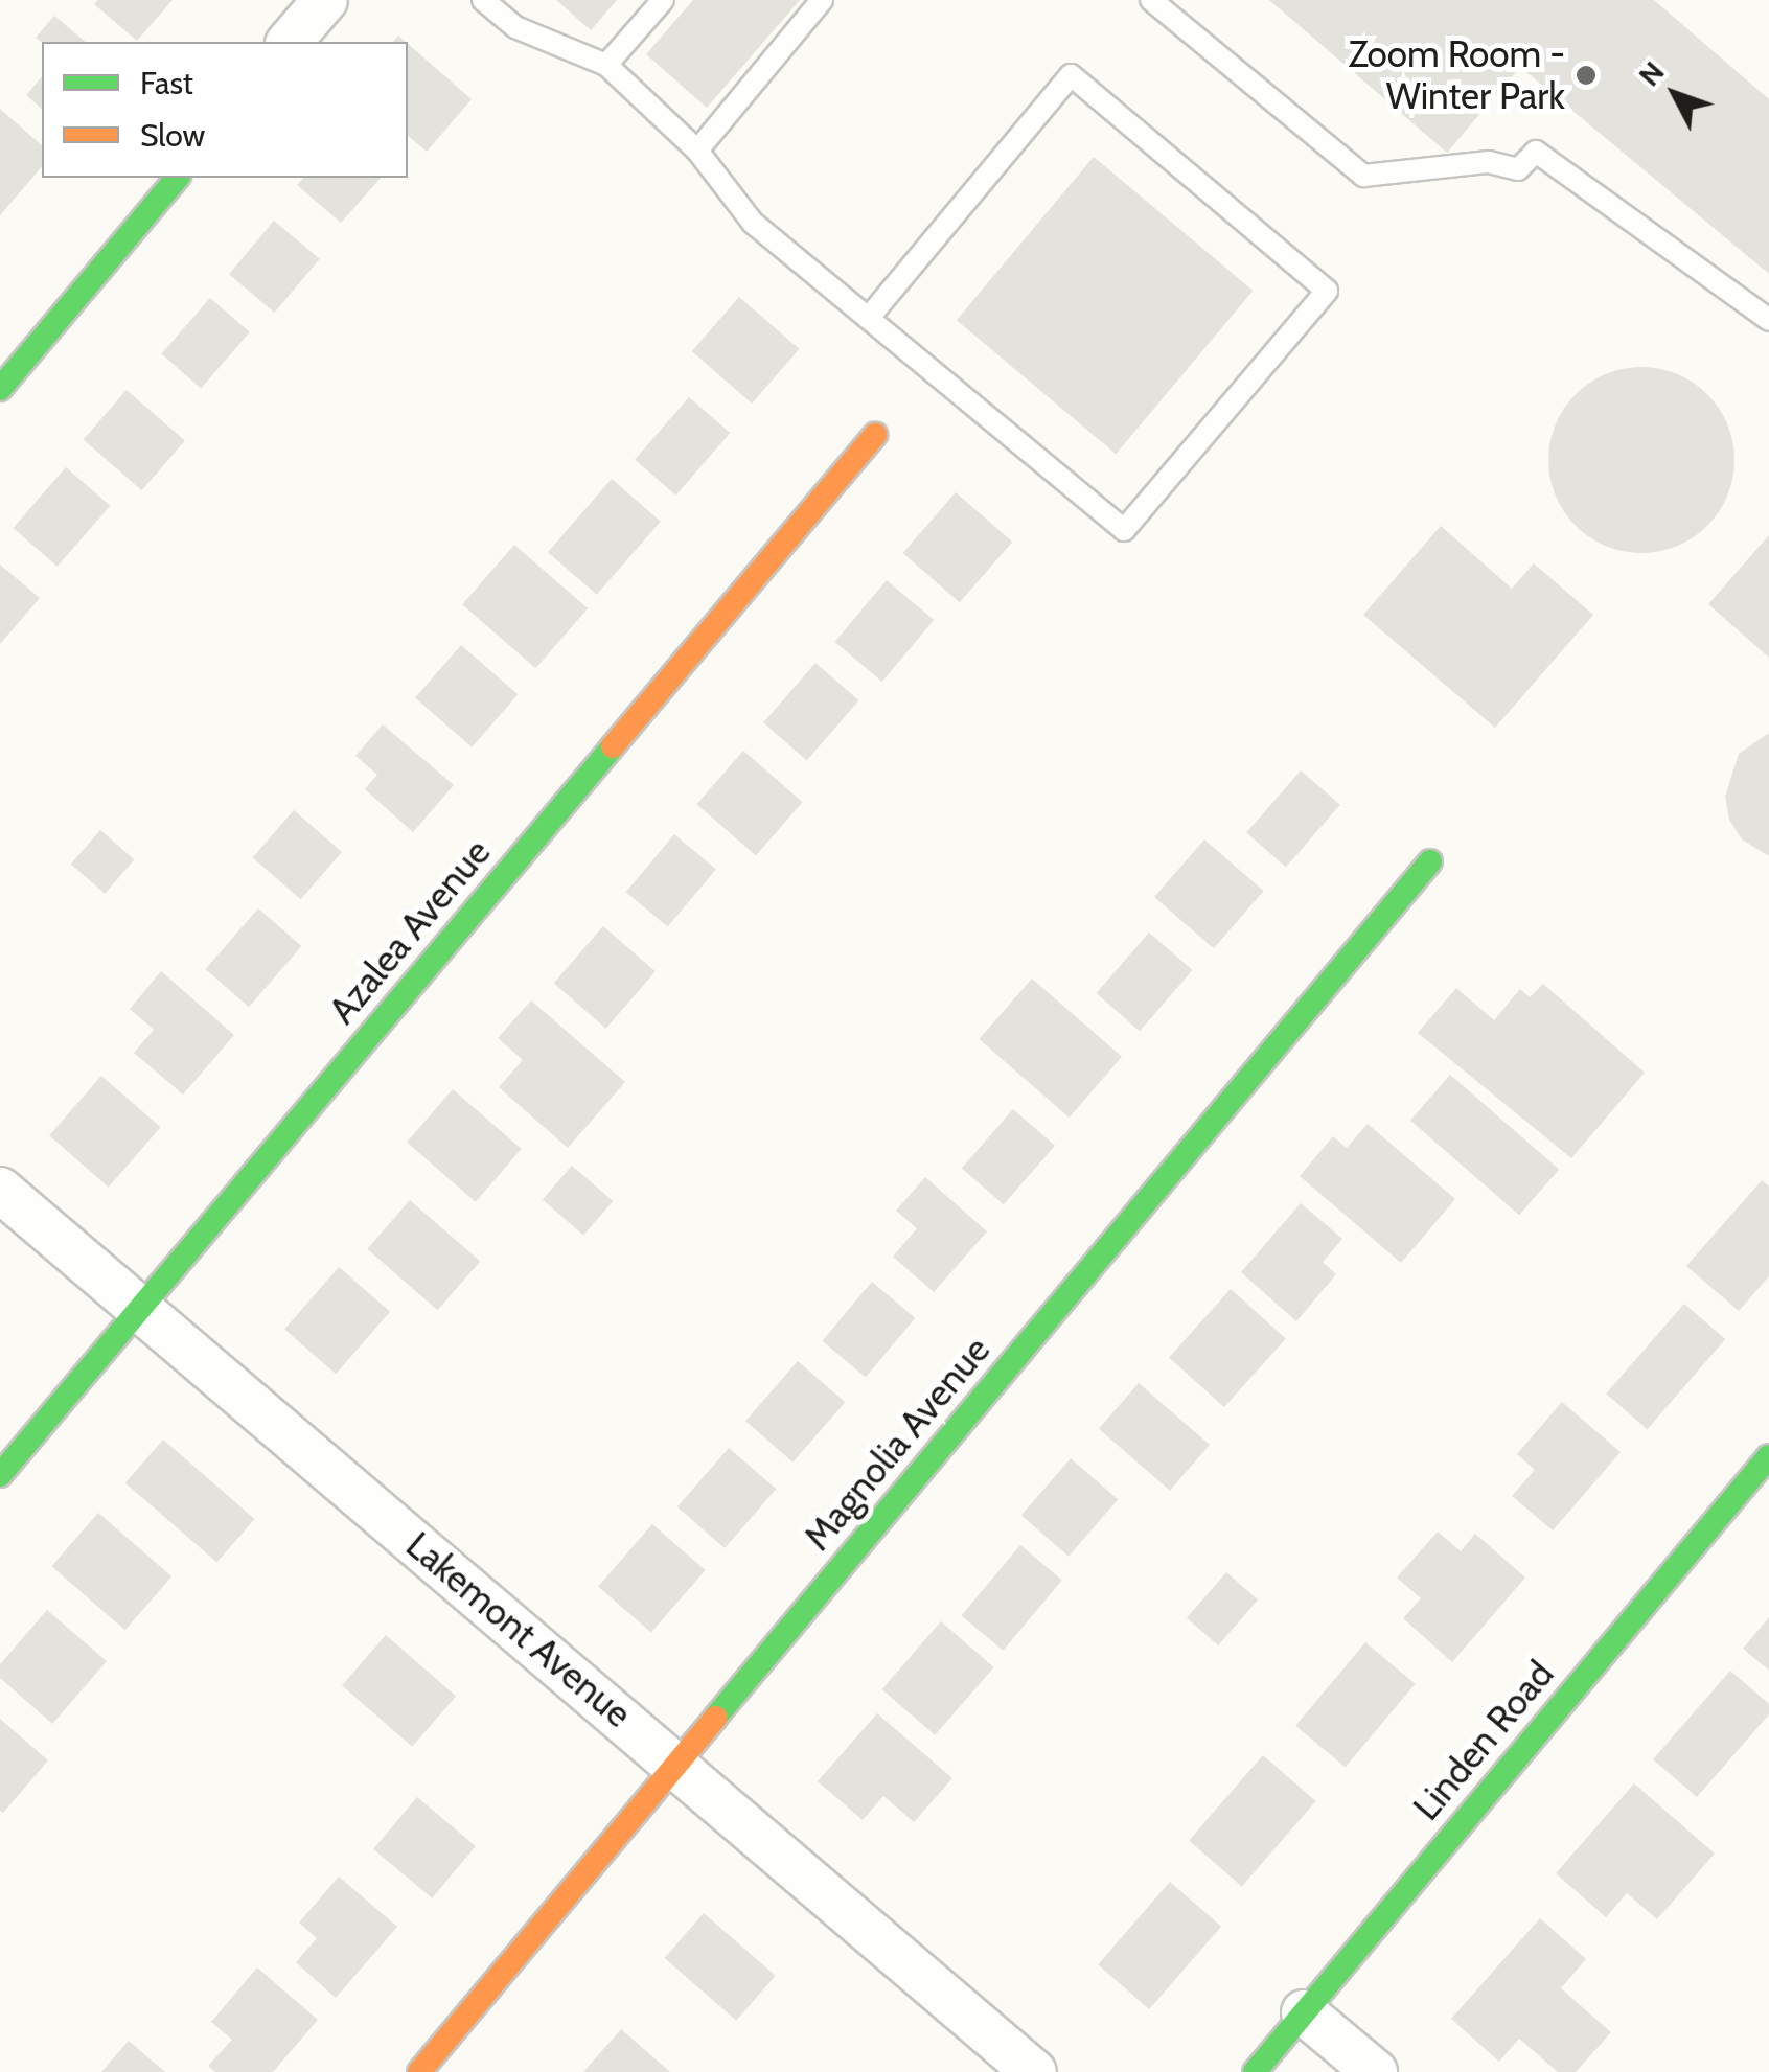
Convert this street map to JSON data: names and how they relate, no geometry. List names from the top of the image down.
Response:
{
  "streets": {
    "street": [
      "Azalea Avenue",
      "Magnolia Avenue",
      "Lakemont Avenue",
      "Linden Road"
    ]
  },
  "crossings": [
    ["Azalea Avenue", "Lakemont Avenue"],
    ["Magnolia Avenue", "Lakemont Avenue"]
  ],
  "places": ["Zoom Room - Winter Park"],
  "legend": ["Fast", "Slow"],
  "north": "top left"
}
